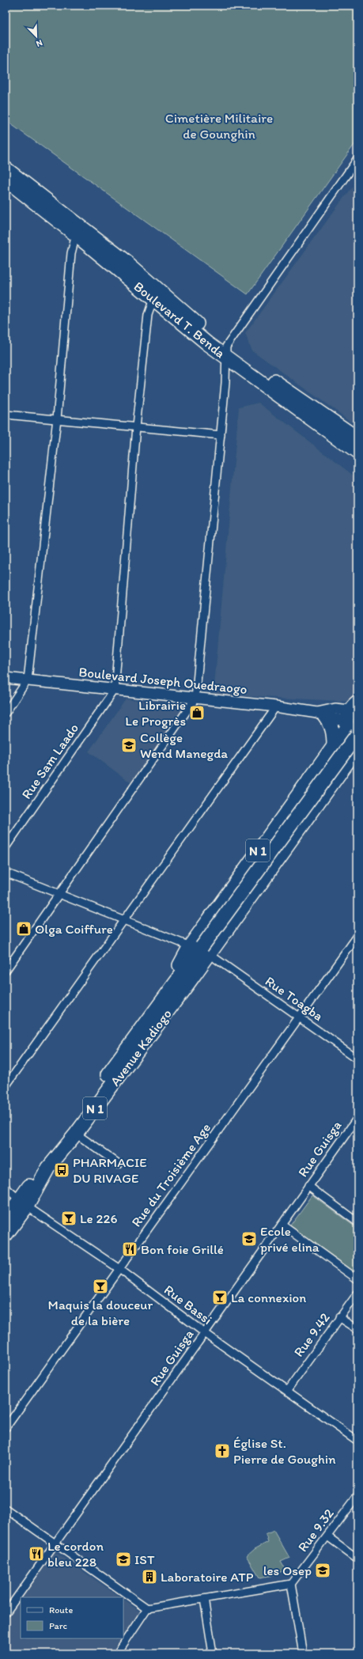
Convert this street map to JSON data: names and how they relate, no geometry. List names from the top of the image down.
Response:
{
  "streets": {
    "highway": ["Boulevard T. Benda", "N 1", "Avenue Kadiogo"],
    "street": [
      "Boulevard Joseph Ouedraogo",
      "Rue Sam Laado",
      "Rue Toagba",
      "Rue Guisga",
      "Rue du Troisième Age",
      "Rue Bassi",
      "Rue 9.42",
      "Rue 9.32"
    ]
  },
  "crossings": [
    ["Boulevard Joseph Ouedraogo", "Rue Sam Laado"],
    ["Boulevard Joseph Ouedraogo", "N 1"],
    ["N 1", "Rue Toagba"],
    ["N 1", "Avenue Kadiogo"],
    ["Rue Toagba", "Avenue Kadiogo"],
    ["Rue Toagba", "Rue du Troisième Age"],
    ["Avenue Kadiogo", "Rue Bassi"],
    ["Rue Guisga", "Rue Bassi"],
    ["Rue du Troisième Age", "Rue Bassi"],
    ["Rue Bassi", "Rue 9.42"]
  ],
  "parks": ["Cimetière Militaire de Gounghin"],
  "places": {
    "shop": ["Librairie Le Progrès", "Olga Coiffure"],
    "school or university": [
      "Collège Wend Manegda",
      "Ecole privé elina",
      "IST",
      "les Osep"
    ],
    "bus stop": ["PHARMACIE DU RIVAGE"],
    "bar": ["Le 226", "Maquis la douceur de la bière", "La connexion"],
    "restaurant": ["Bon foie Grillé", "Le cordon bleu 228"],
    "church": ["Église St. Pierre de Goughin"],
    "building": ["Laboratoire ATP"]
  },
  "legend": ["Route", "Parc"],
  "north": "bottom right"
}
